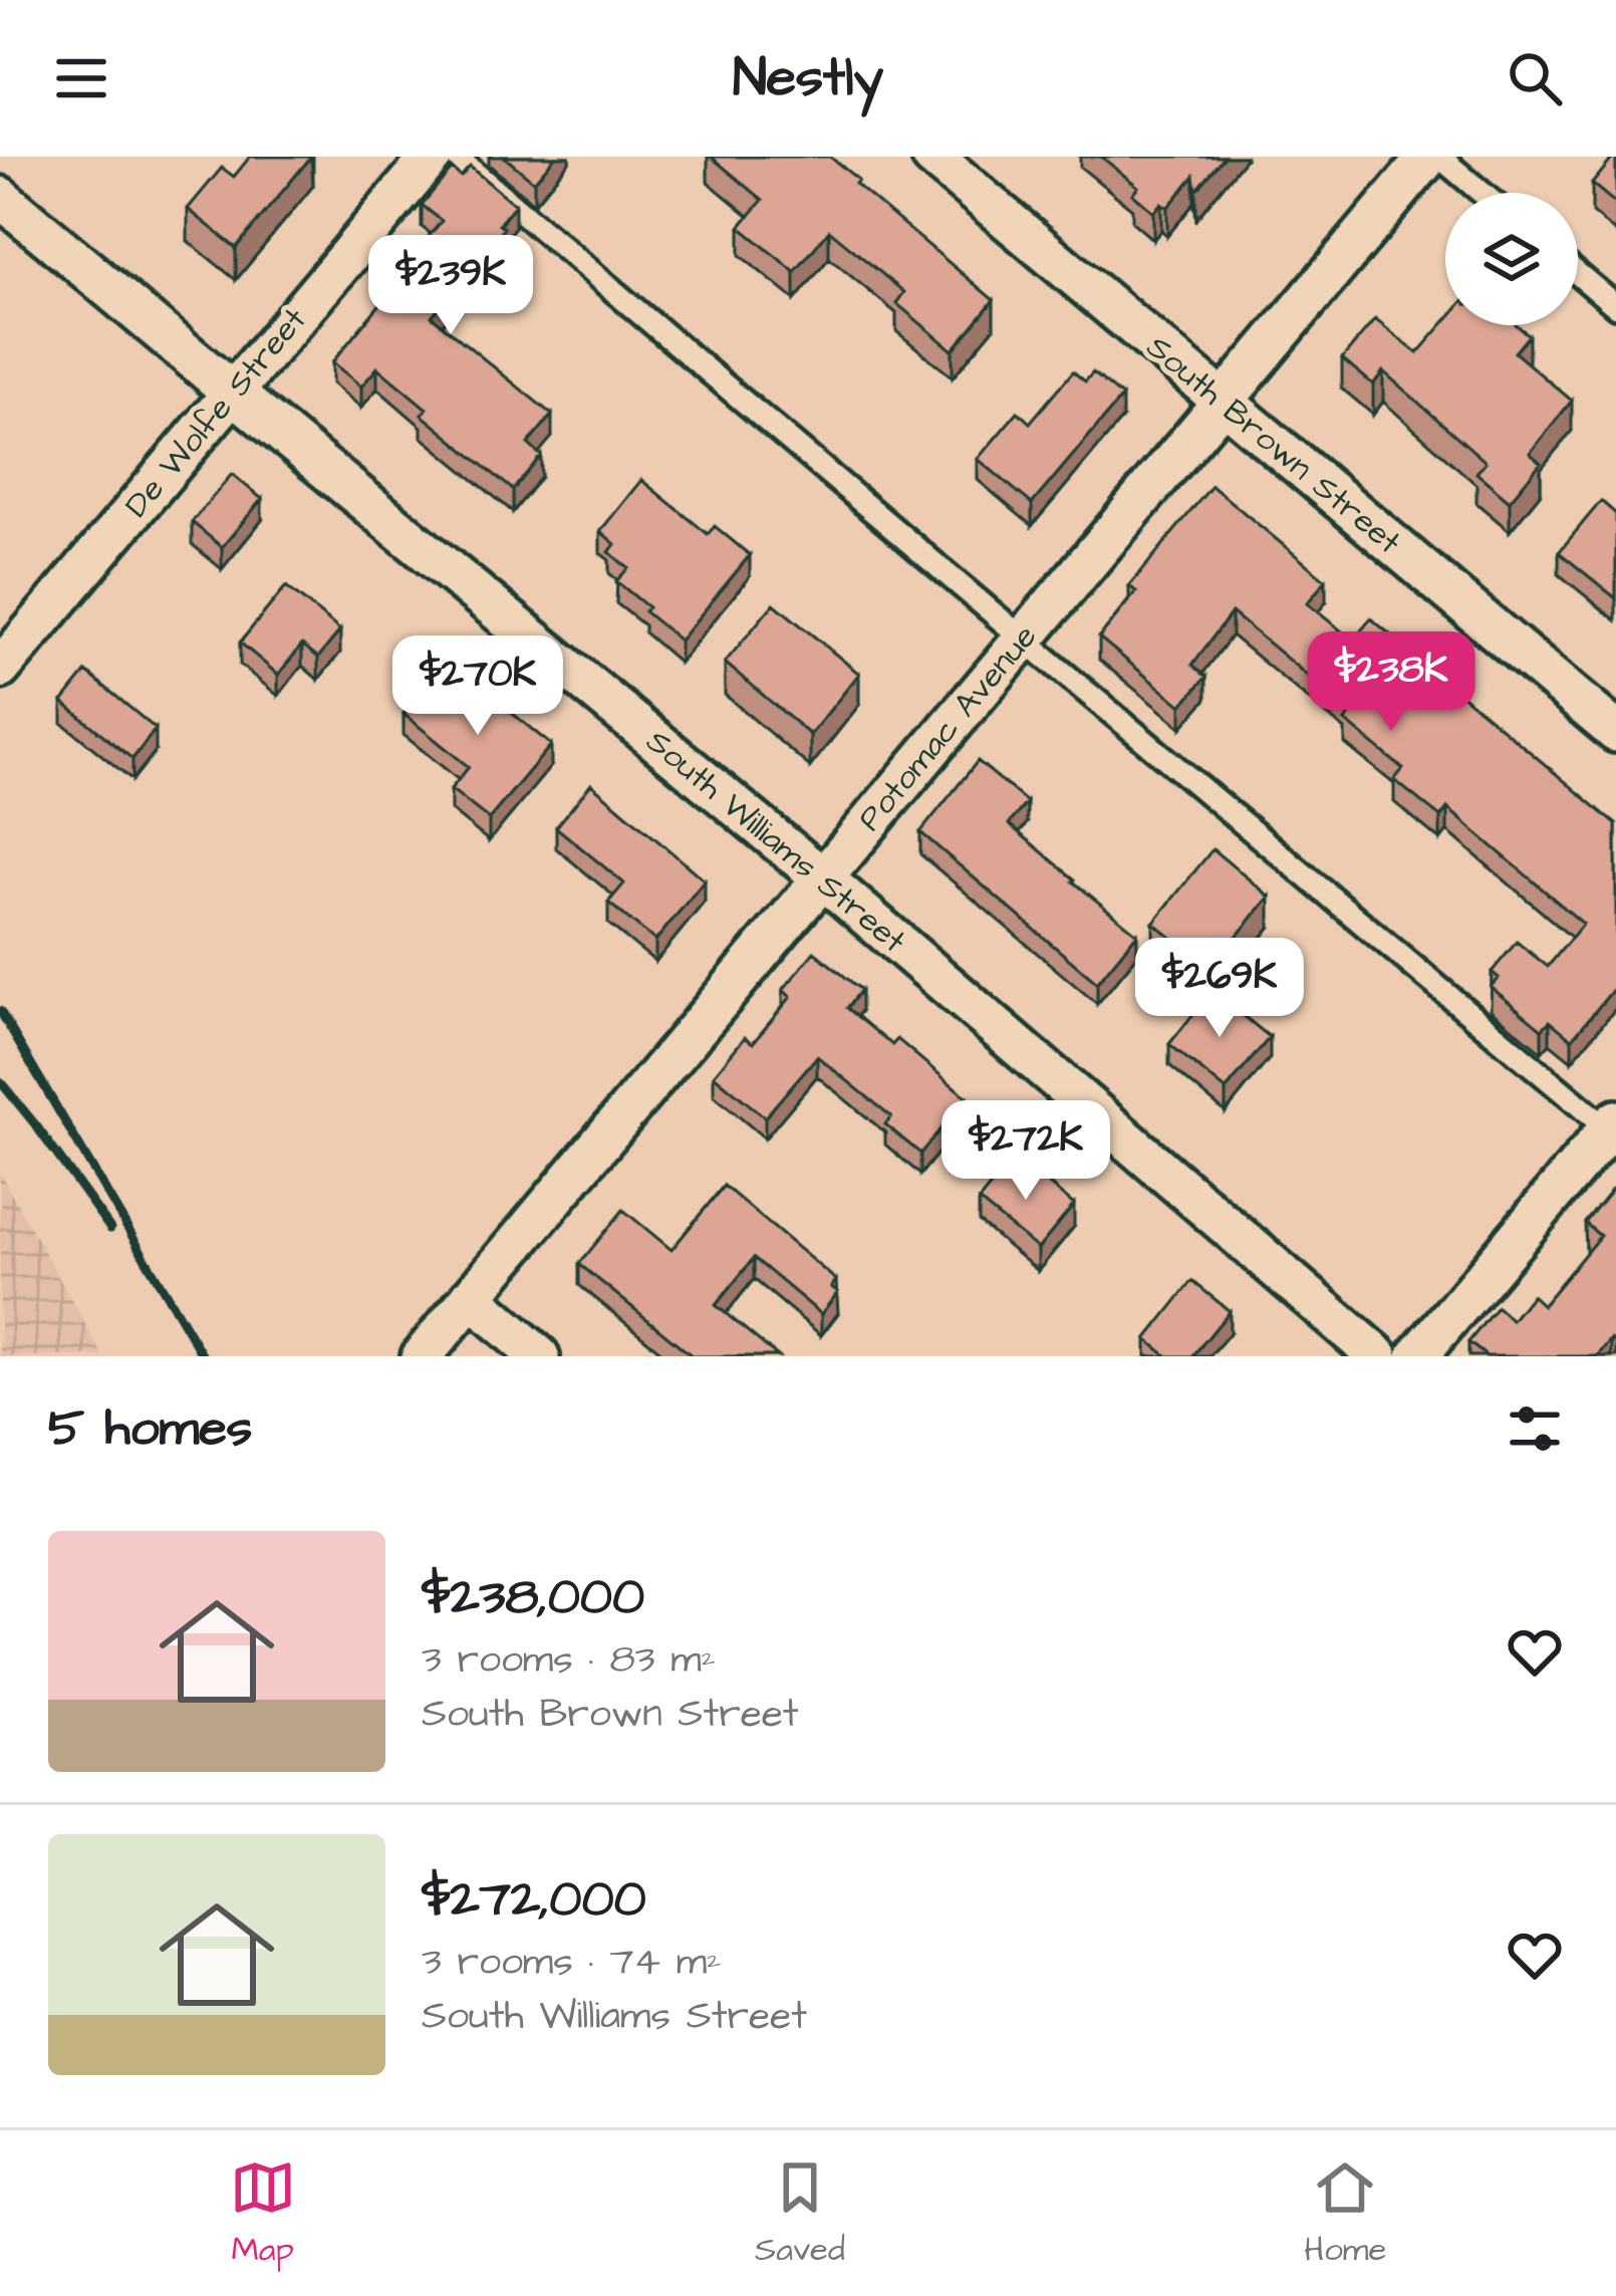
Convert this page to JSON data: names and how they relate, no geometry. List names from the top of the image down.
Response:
{
  "streets": {
    "street": [
      "De Wolfe Street",
      "South Brown Street",
      "Potomac Avenue",
      "South Williams Street"
    ]
  },
  "crossings": [
    ["De Wolfe Street", "South Williams Street"],
    ["South Brown Street", "Potomac Avenue"],
    ["Potomac Avenue", "South Williams Street"]
  ],
  "page": {
    "header": "Nestly",
    "price": [
      "$239K",
      "$238K",
      "$270K",
      "$269K",
      "$272K"
    ],
    "heading": "5 homes",
    "list": [
      {
        "name": "$238,000",
        "note": "3 rooms · 83 m² · South Brown Street"
      },
      {
        "name": "$272,000",
        "note": "3 rooms · 74 m² · South Williams Street"
      }
    ],
    "tabs": ["Map", "Saved", "Home"]
  }
}
